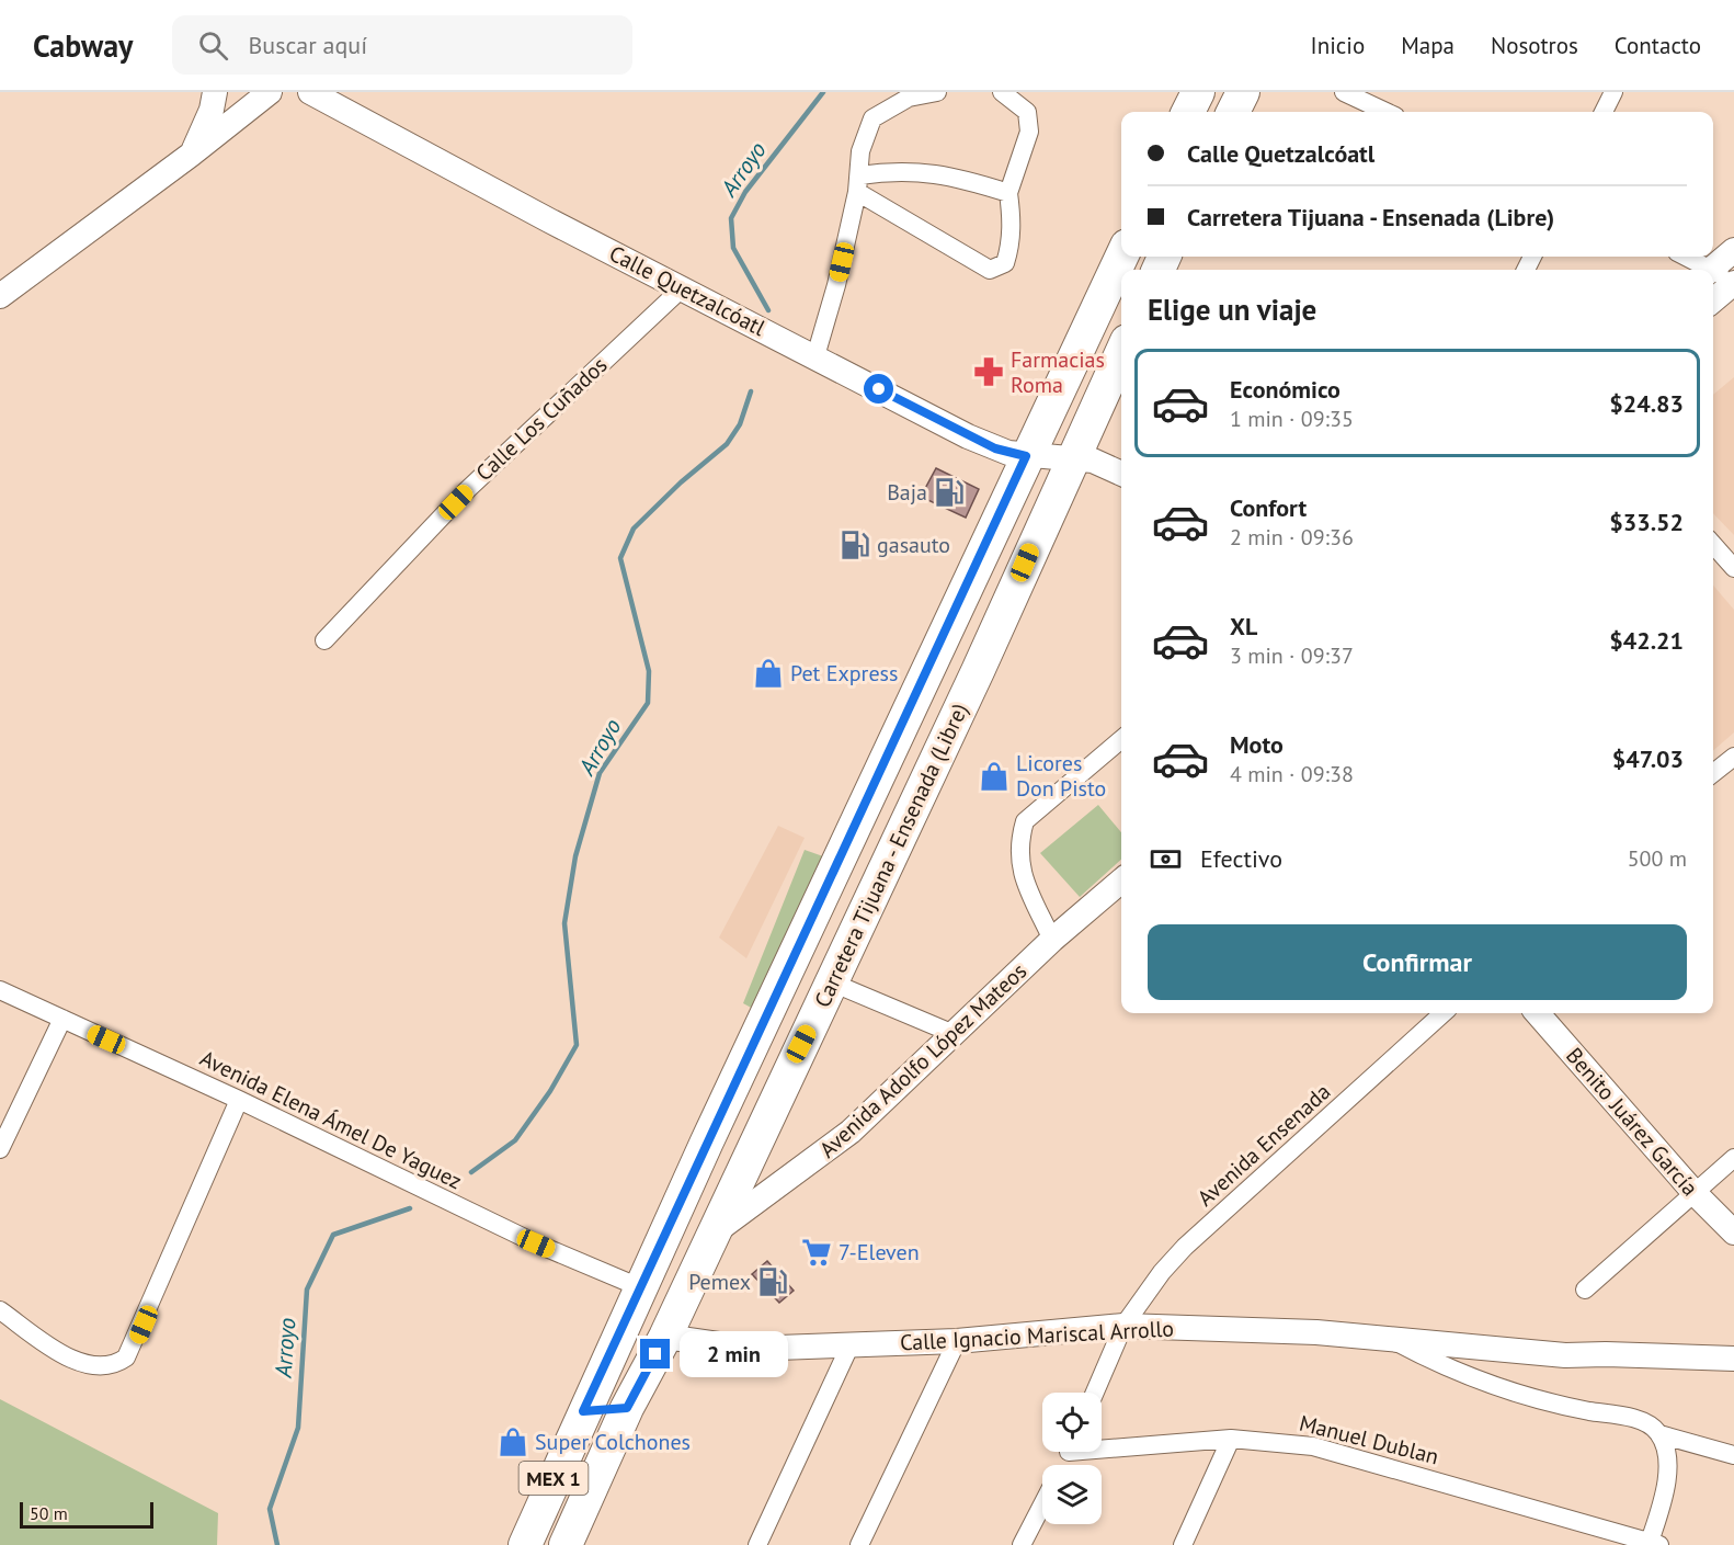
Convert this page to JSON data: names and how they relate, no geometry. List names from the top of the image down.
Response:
{
  "streets": {
    "highway": ["Carretera Tijuana - Ensenada (Libre)", "MEX 1"],
    "street": [
      "Calle Quetzalcóatl",
      "Calle Los Cuñados",
      "Avenida Adolfo López Mateos",
      "Avenida Elena Ámel De Yaguez",
      "Benito Juárez García",
      "Avenida Ensenada",
      "Calle Ignacio Mariscal Arrollo",
      "Manuel Dublan"
    ]
  },
  "crossings": [
    ["Calle Quetzalcóatl", "Calle Los Cuñados"],
    ["Calle Quetzalcóatl", "Carretera Tijuana - Ensenada (Libre)"],
    ["Carretera Tijuana - Ensenada (Libre)", "Avenida Adolfo López Mateos"],
    ["Carretera Tijuana - Ensenada (Libre)", "Avenida Elena Ámel De Yaguez"],
    ["Carretera Tijuana - Ensenada (Libre)", "Calle Ignacio Mariscal Arrollo"],
    ["Avenida Ensenada", "Calle Ignacio Mariscal Arrollo"]
  ],
  "water": ["Arroyo"],
  "places": {
    "pharmacy": ["Farmacias Roma"],
    "fuel station": ["Baja", "gasauto", "Pemex"],
    "shop": ["Pet Express", "Licores Don Pisto", "Super Colchones"],
    "supermarket": ["7-Eleven"]
  },
  "scale_bar": "50 m",
  "page": {
    "header": "Cabway",
    "search": "Buscar aquí",
    "nav": [
      "Inicio",
      "Mapa",
      "Nosotros",
      "Contacto"
    ],
    "banner": ["Calle Quetzalcóatl", "Carretera Tijuana - Ensenada (Libre)"],
    "heading": "Elige un viaje",
    "list": [
      {
        "name": "Económico",
        "note": "1 min · 09:35",
        "value": "$24.83"
      },
      {
        "name": "Confort",
        "note": "2 min · 09:36",
        "value": "$33.52"
      },
      {
        "name": "XL",
        "note": "3 min · 09:37",
        "value": "$42.21"
      },
      {
        "name": "Moto",
        "note": "4 min · 09:38",
        "value": "$47.03"
      }
    ],
    "pay": ["Efectivo", "500 m"],
    "buttons": "Confirmar",
    "bubble": "2 min",
    "scale": "50 m"
  }
}
